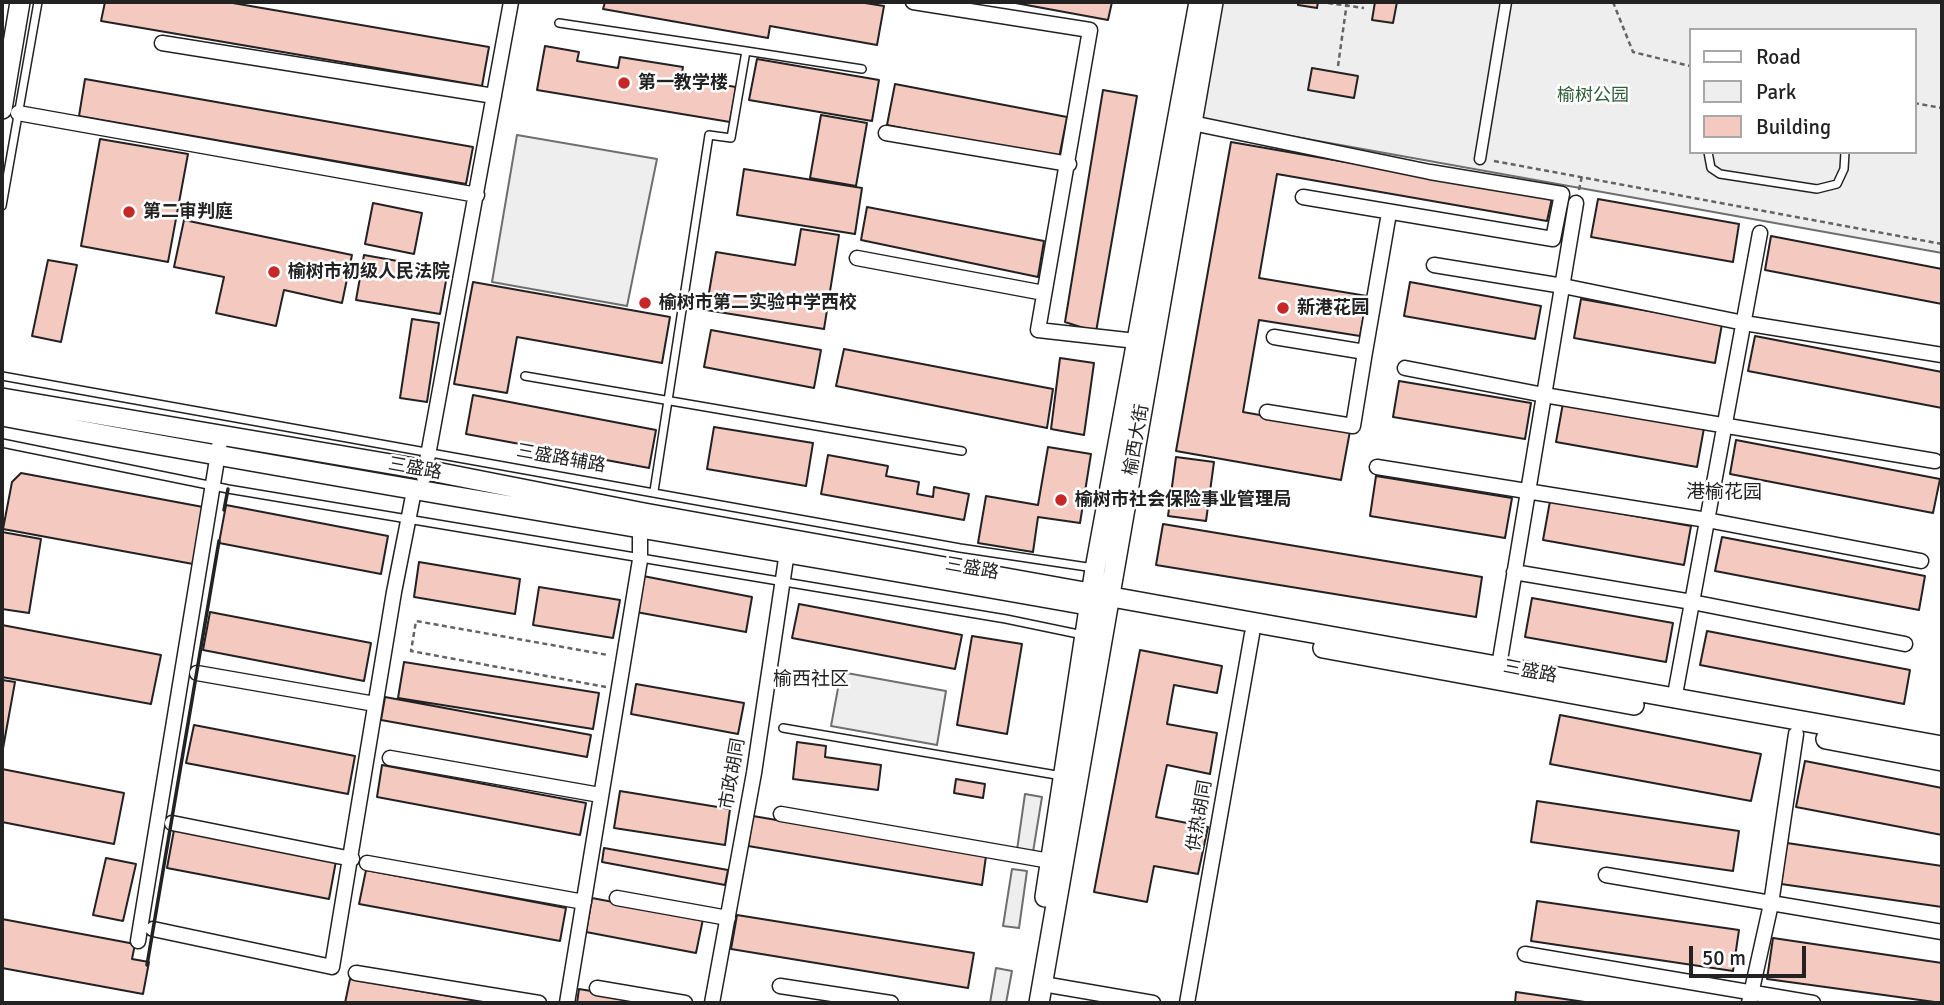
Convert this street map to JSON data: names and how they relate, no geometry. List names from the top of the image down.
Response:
{
  "streets": {
    "main road": ["榆西大街", "三盛路"],
    "street": ["市政胡同", "供热胡同"],
    "lane": ["三盛路辅路"]
  },
  "crossings": [
    ["榆西大街", "三盛路辅路"],
    ["榆西大街", "三盛路"],
    ["三盛路辅路", "三盛路"],
    ["三盛路", "市政胡同"],
    ["三盛路", "供热胡同"]
  ],
  "districts": ["港榆花园", "榆西社区"],
  "parks": ["榆树公园"],
  "places": [
    "第一教学楼",
    "第二审判庭",
    "榆树市初级人民法院",
    "榆树市第二实验中学西校",
    "新港花园",
    "榆树市社会保险事业管理局"
  ],
  "legend": ["Road", "Park", "Building"],
  "scale_bar": "50 m"
}
